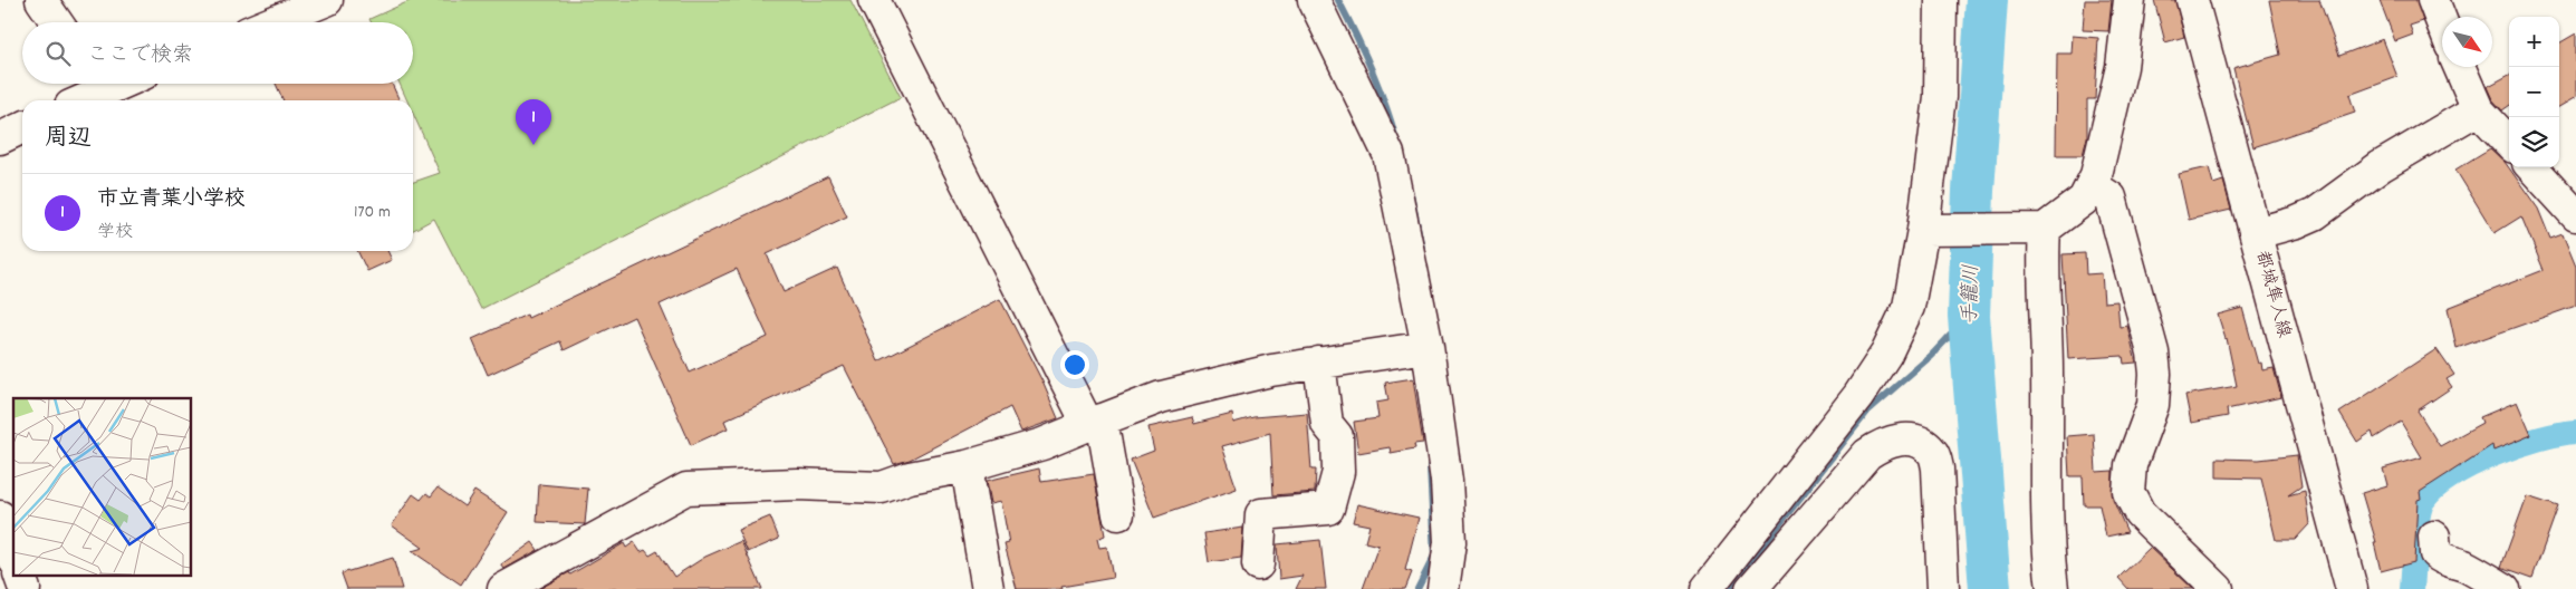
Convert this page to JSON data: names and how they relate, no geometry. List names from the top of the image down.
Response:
{
  "streets": {
    "street": ["都城隼人線"]
  },
  "water": ["手籠川"],
  "north": "bottom right",
  "page": {
    "map_buttons": ["+", "−"],
    "search": "ここで検索",
    "pins": "1",
    "heading": "周辺",
    "list": [
      {
        "mark": "1",
        "name": "市立青葉小学校",
        "note": "学校",
        "value": "170 m"
      }
    ]
  }
}
